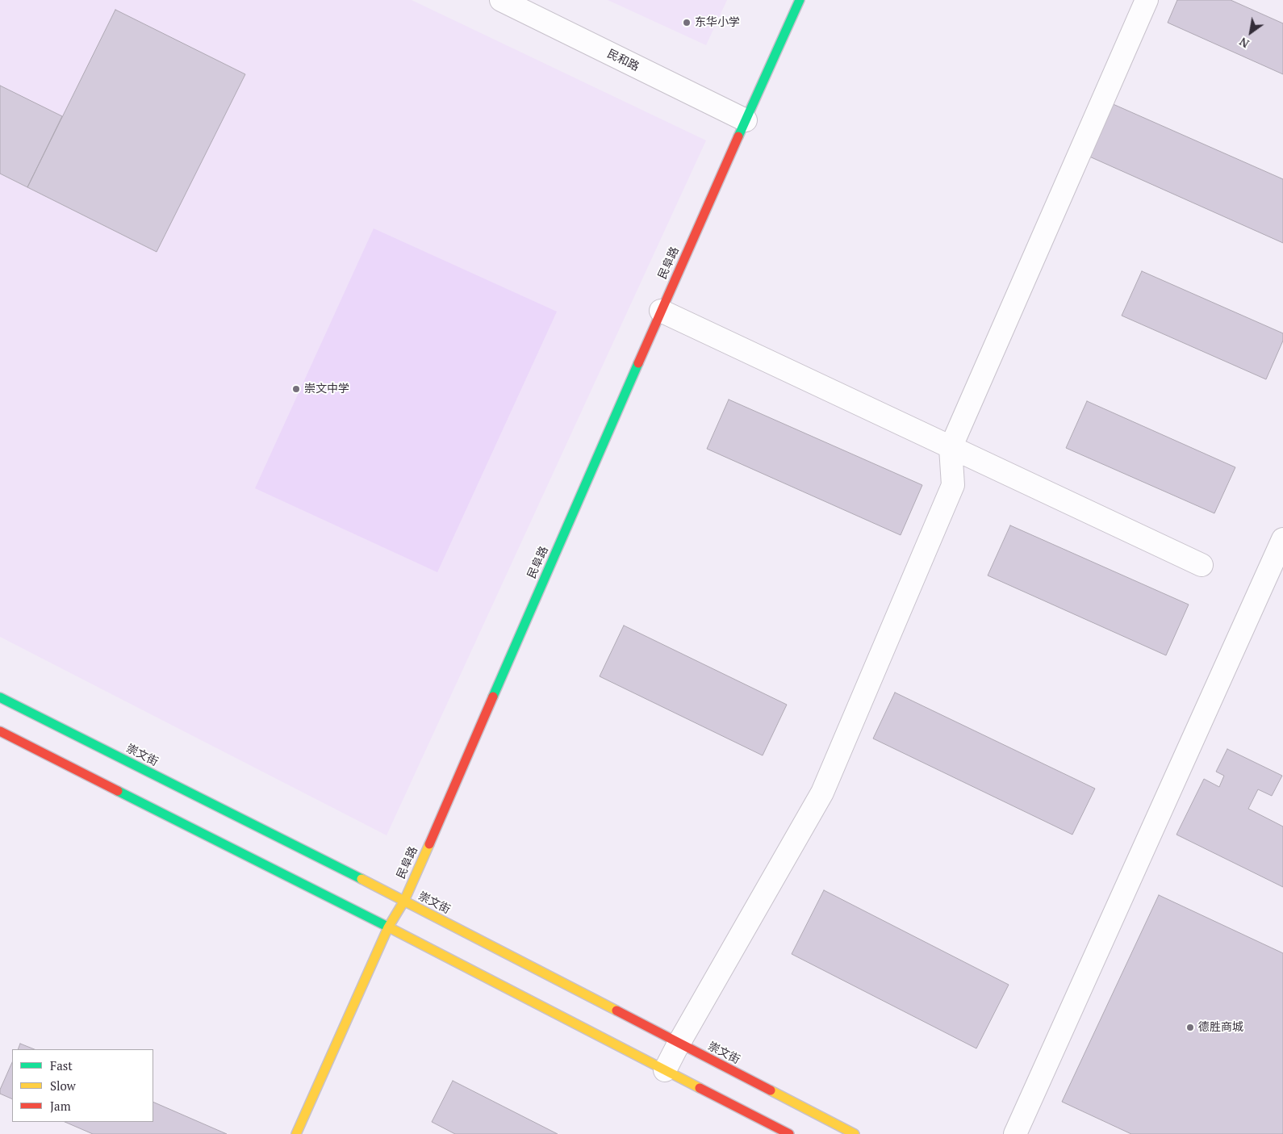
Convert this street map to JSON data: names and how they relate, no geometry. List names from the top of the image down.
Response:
{
  "streets": {
    "street": ["民和路", "民阜路", "崇文街"]
  },
  "crossings": [
    ["民和路", "民阜路"],
    ["民阜路", "崇文街"]
  ],
  "places": ["东华小学", "崇文中学", "德胜商城"],
  "legend": ["Fast", "Slow", "Jam"],
  "north": "bottom left"
}
